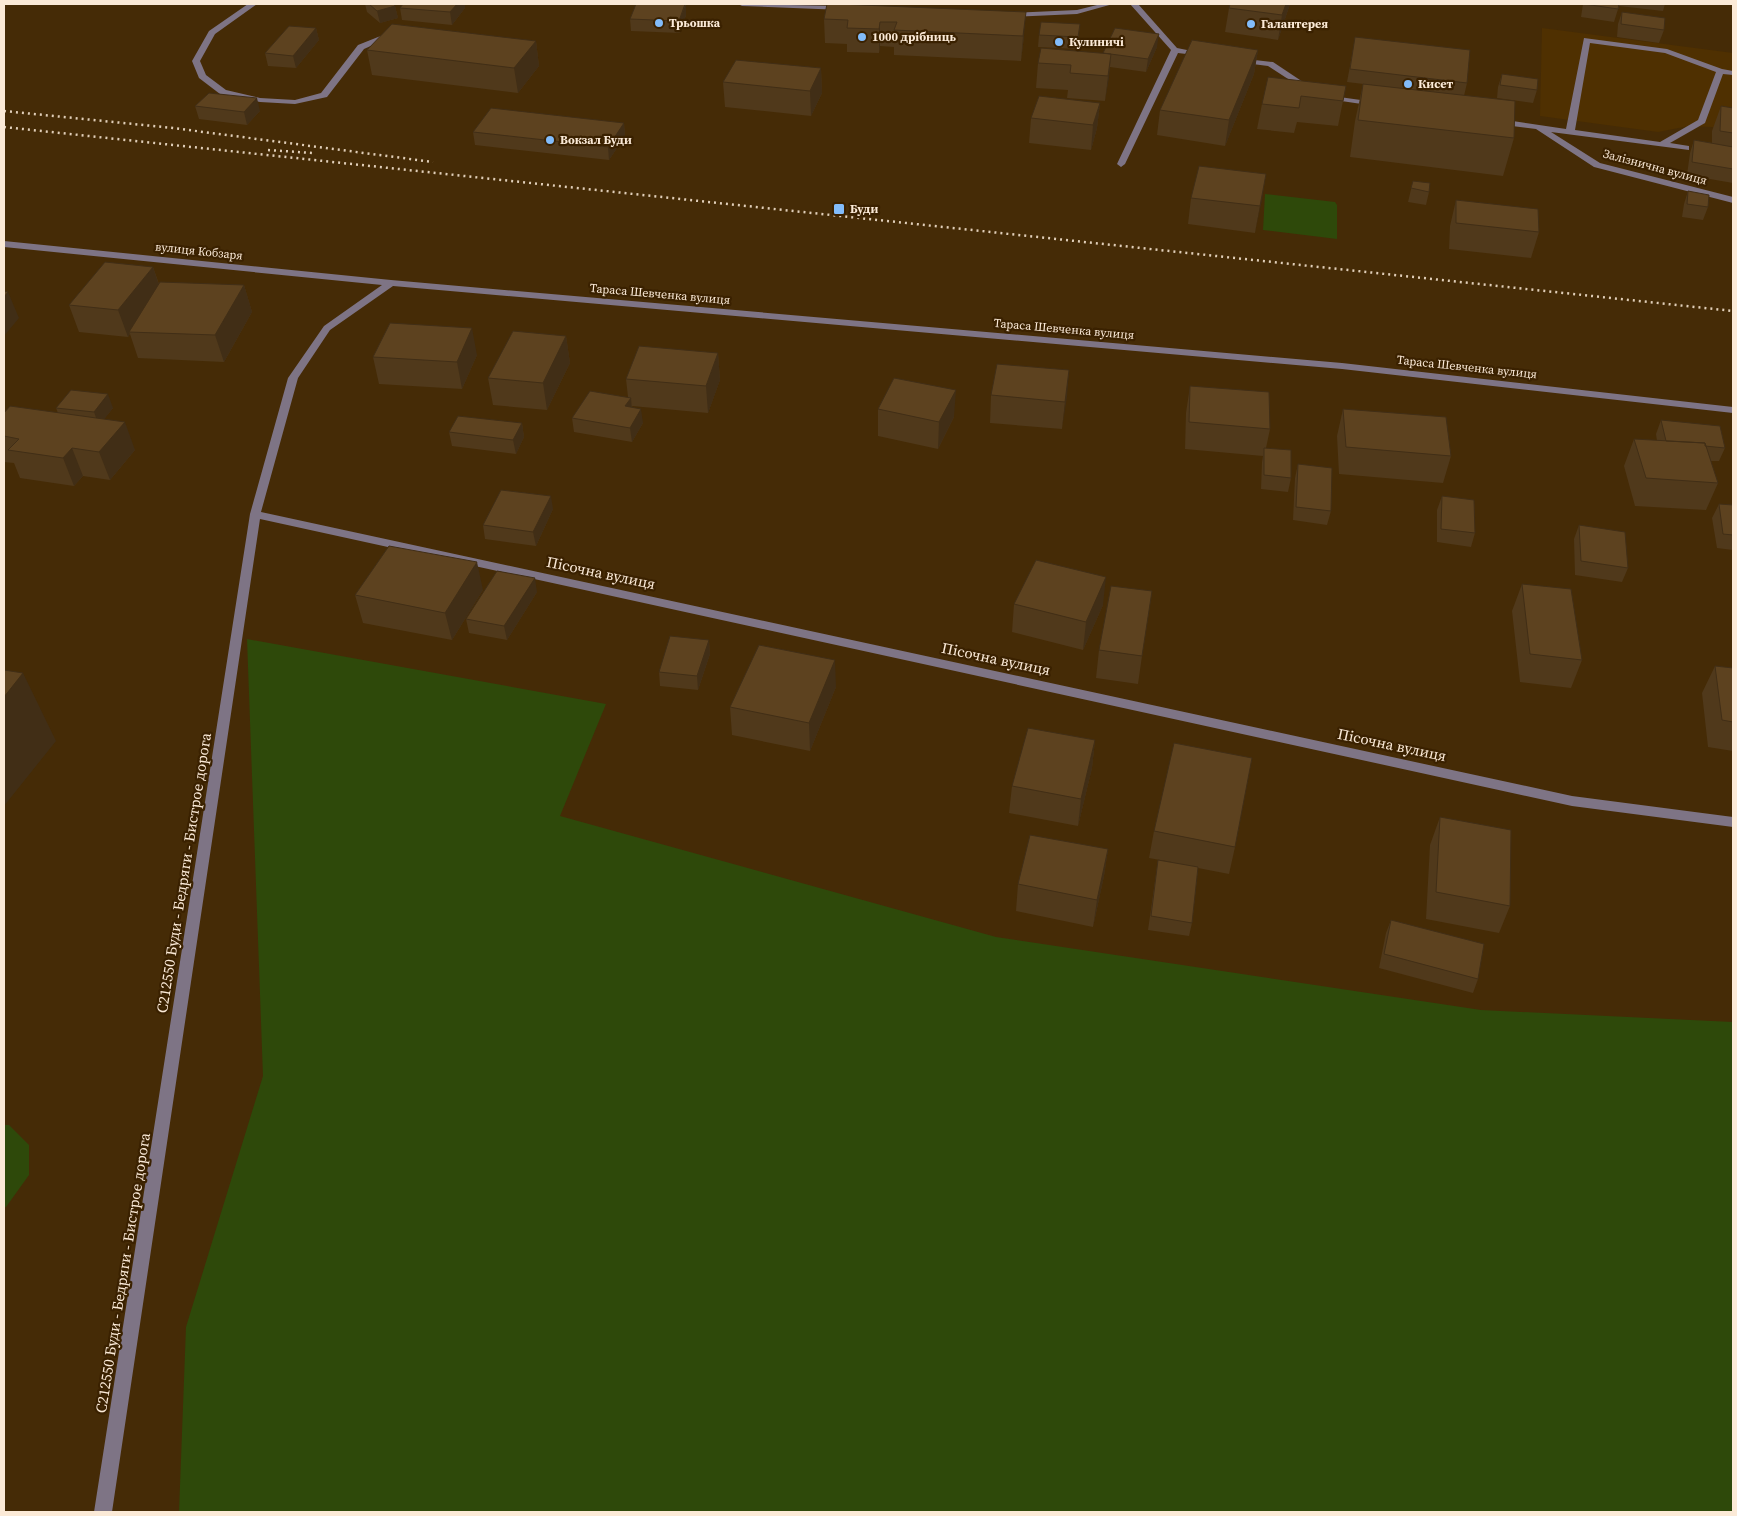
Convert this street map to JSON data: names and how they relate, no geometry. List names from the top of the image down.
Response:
{
  "streets": {
    "street": [
      "Залізнична вулиця",
      "вулиця Кобзаря",
      "Тараса Шевченка вулиця",
      "Пісочна вулиця",
      "С212550 Буди - Бедряги - Бистрое дорога"
    ]
  },
  "crossings": [
    ["вулиця Кобзаря", "Тараса Шевченка вулиця"],
    ["вулиця Кобзаря", "С212550 Буди - Бедряги - Бистрое дорога"],
    ["Тараса Шевченка вулиця", "С212550 Буди - Бедряги - Бистрое дорога"],
    ["Пісочна вулиця", "С212550 Буди - Бедряги - Бистрое дорога"]
  ],
  "places": {
    "other": [
      "Трьошка",
      "Галантерея",
      "1000 дрібниць",
      "Кулиничі",
      "Кисет",
      "Вокзал Буди"
    ],
    "transit": ["Буди"]
  }
}
